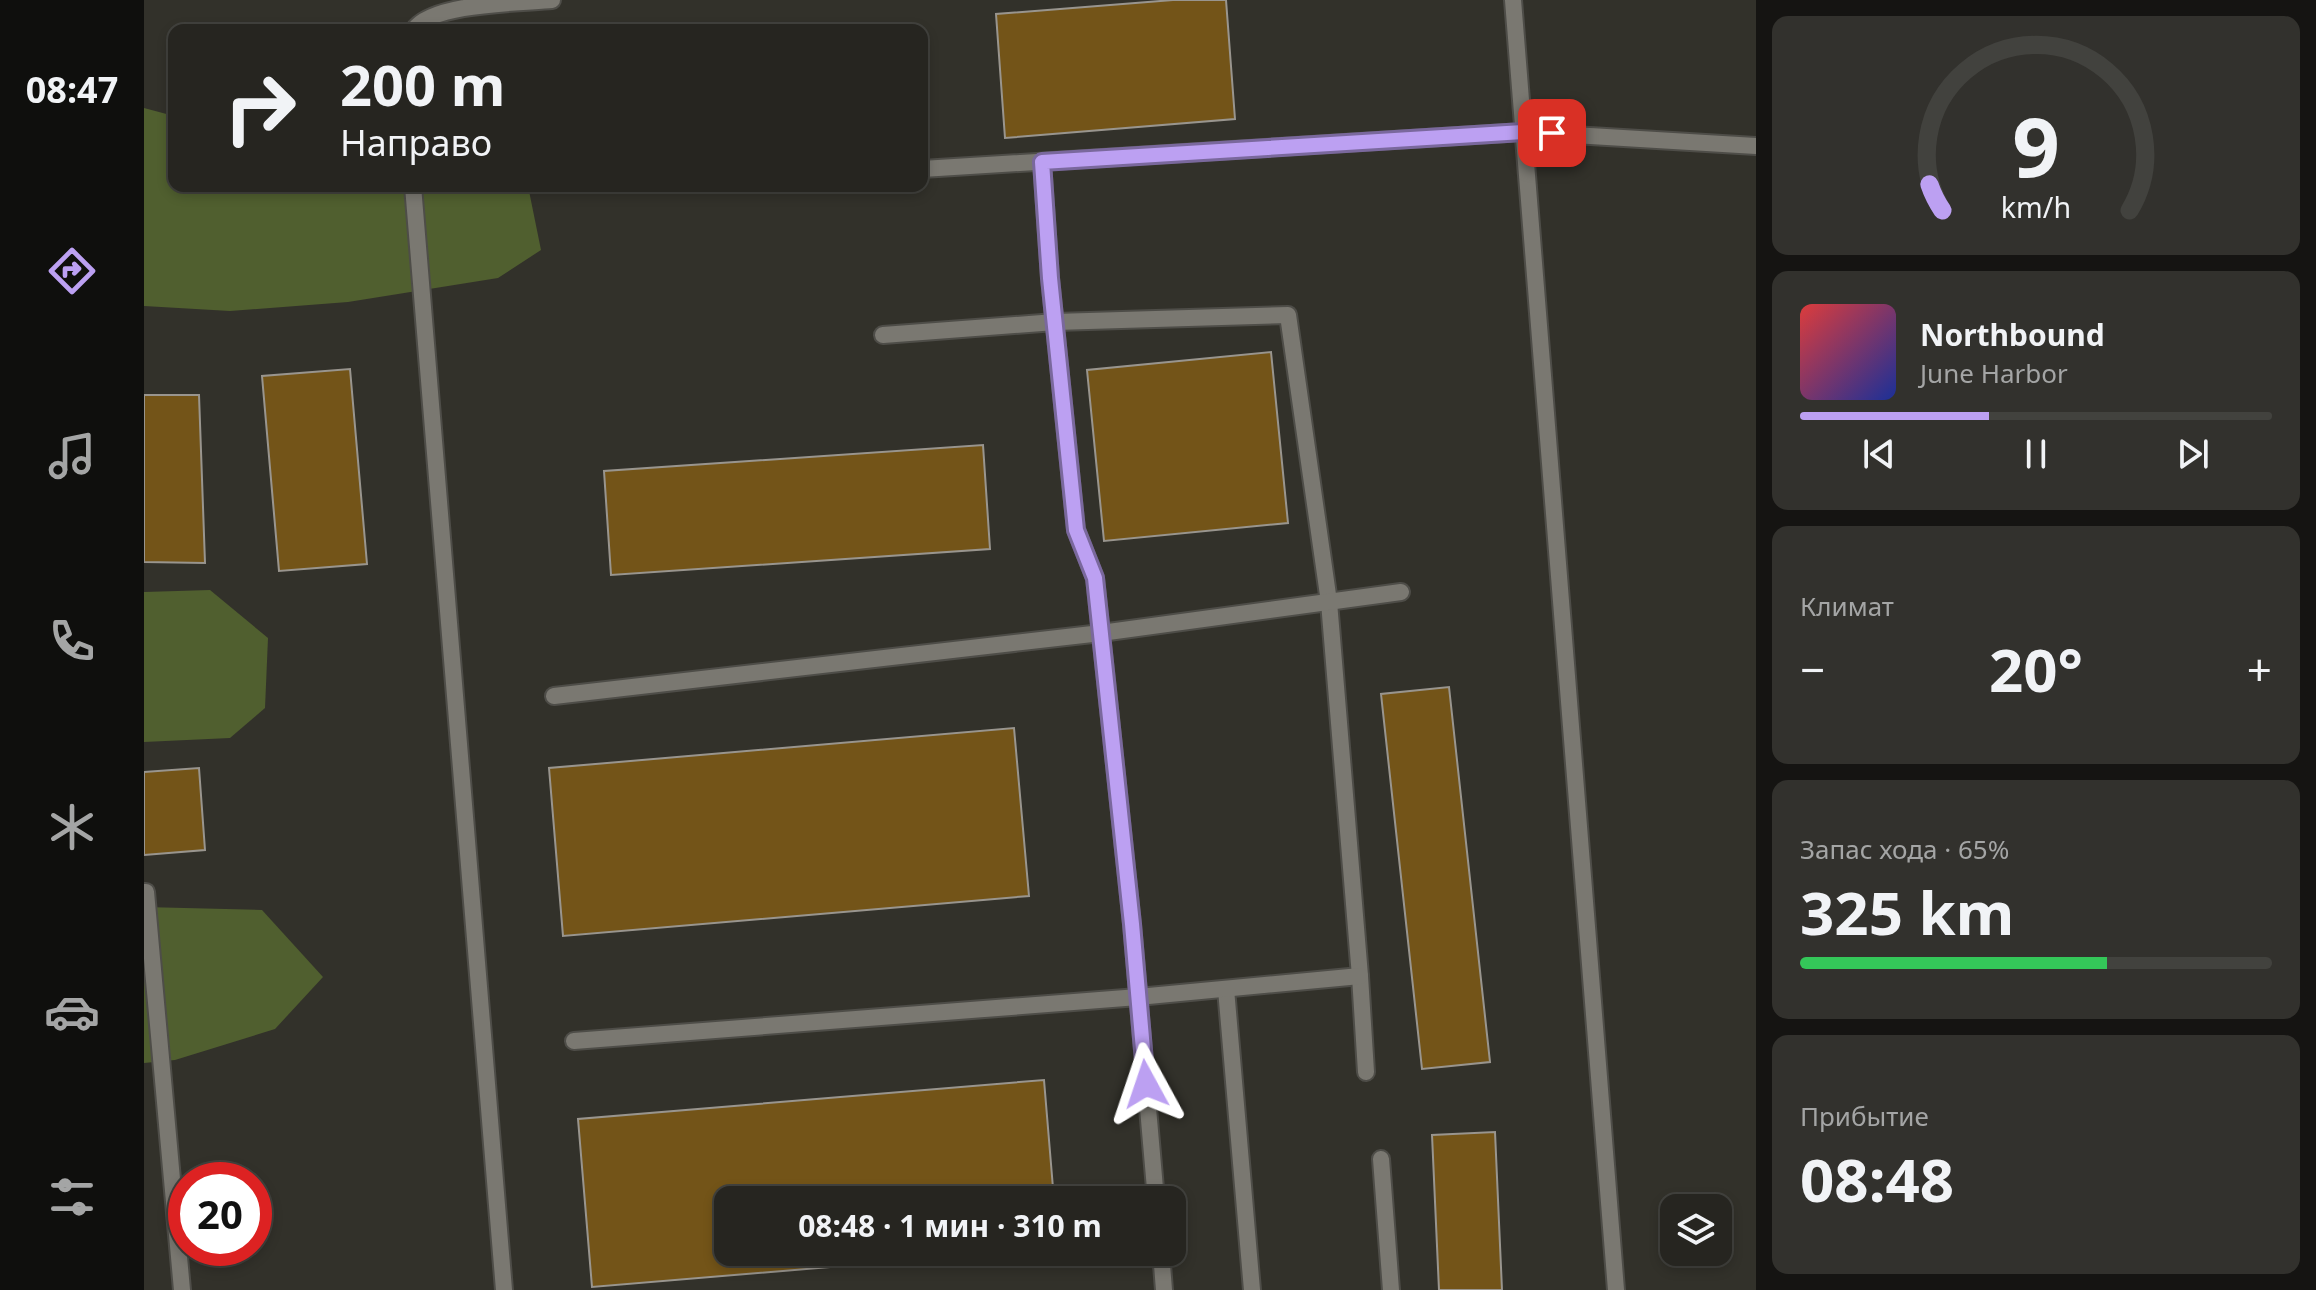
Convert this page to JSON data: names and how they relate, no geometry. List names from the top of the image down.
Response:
{
  "page": {
    "tabs": "08:47",
    "turn": ["200 m", "Направо"],
    "song": ["Northbound", "June Harbor"],
    "tile": [
      "Климат",
      ["Запас хода · 65%", "325 km"],
      ["Прибытие", "08:48"]
    ],
    "heat": ["−", "20°", "+"],
    "limit": "20",
    "trip": "08:48 · 1 мин · 310 m",
    "gauge": ["9", "km/h"]
  }
}
